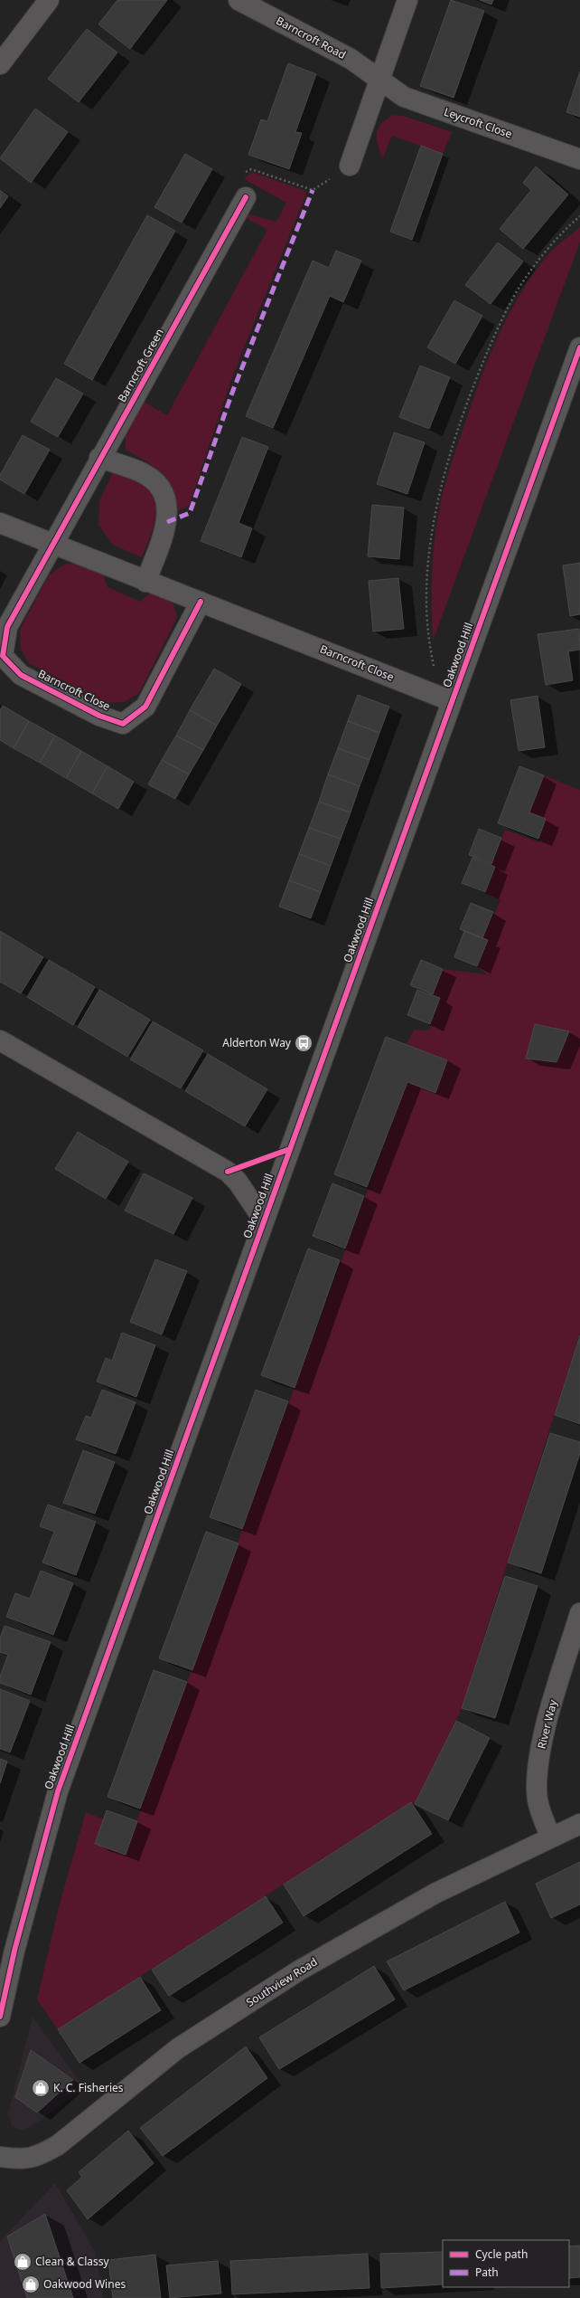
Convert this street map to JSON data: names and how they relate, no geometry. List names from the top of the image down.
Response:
{
  "streets": {
    "street": [
      "Barncroft Road",
      "Leycroft Close",
      "Barncroft Green",
      "Oakwood Hill",
      "Barncroft Close",
      "River Way",
      "Southview Road"
    ]
  },
  "crossings": [
    ["Barncroft Road", "Leycroft Close"],
    ["Barncroft Green", "Barncroft Close"],
    ["Oakwood Hill", "Barncroft Close"],
    ["River Way", "Southview Road"]
  ],
  "places": {
    "bus stop": ["Alderton Way"],
    "shop": ["K. C. Fisheries", "Clean & Classy", "Oakwood Wines"]
  },
  "legend": ["Cycle path", "Path"]
}
